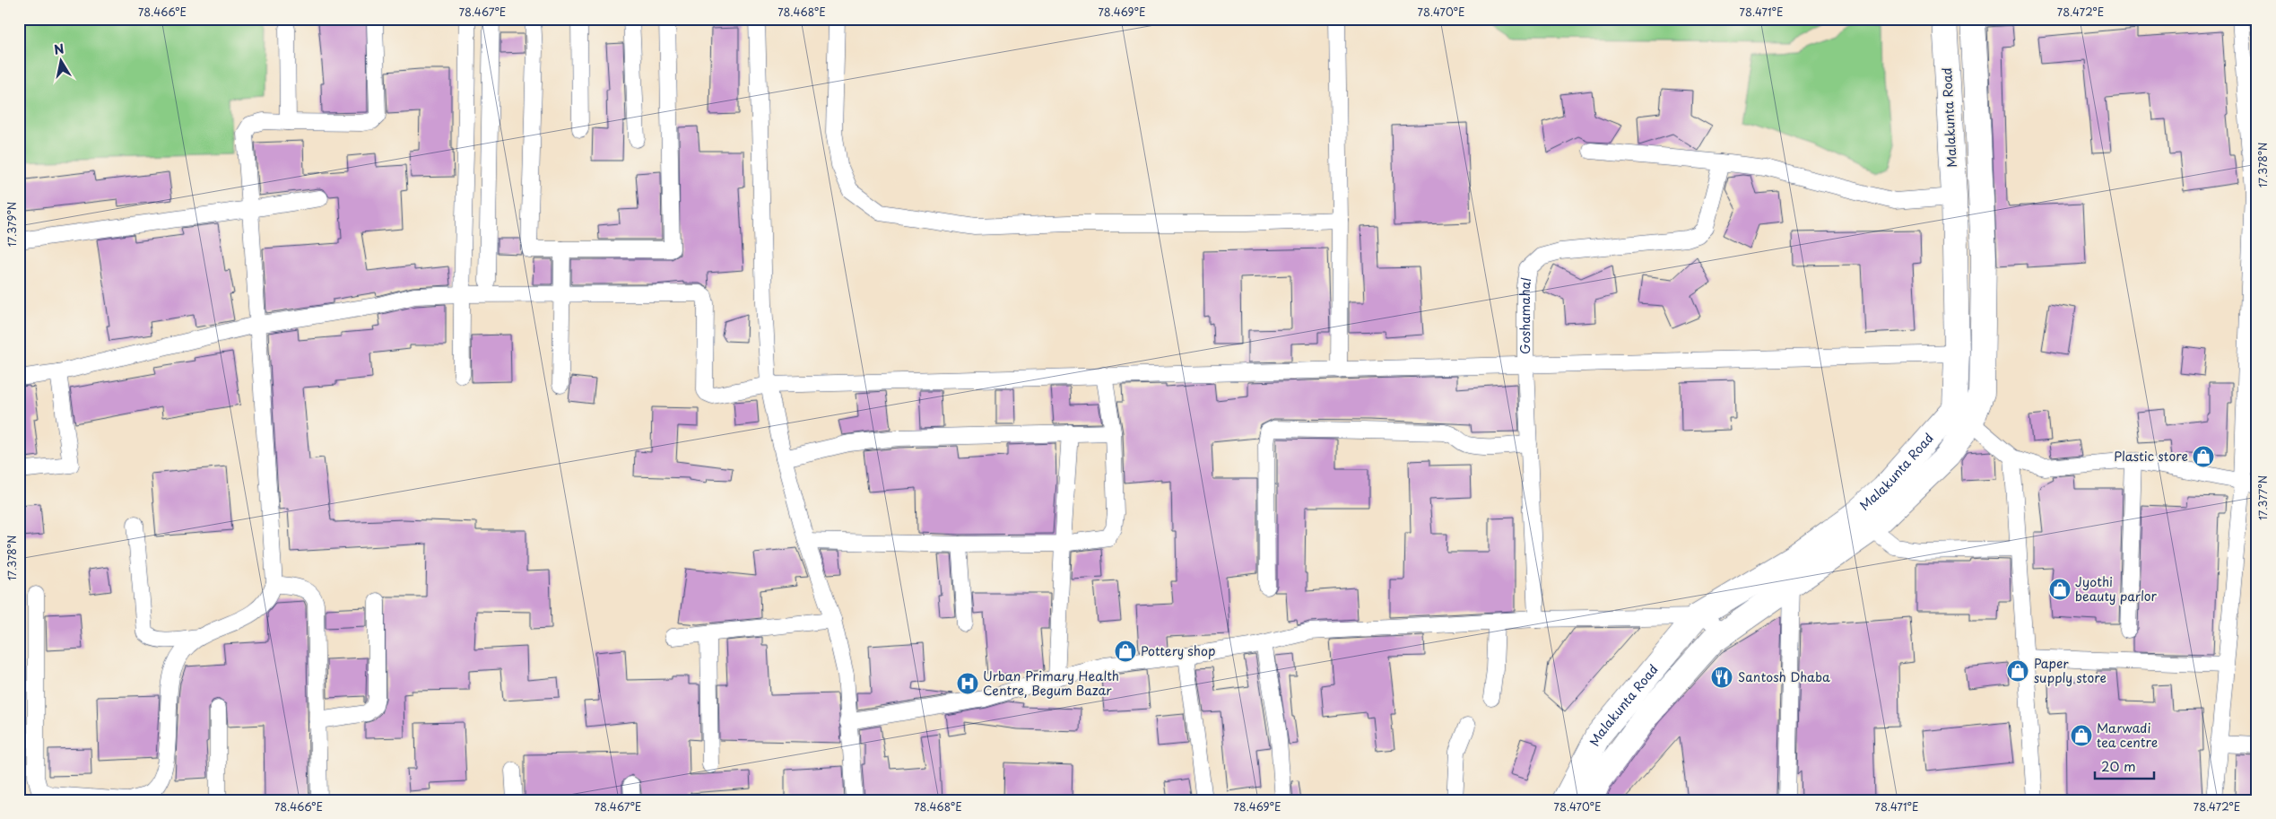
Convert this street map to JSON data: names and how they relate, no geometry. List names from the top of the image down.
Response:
{
  "streets": {
    "main road": ["Malakunta Road"],
    "street": ["Goshamahal"]
  },
  "places": {
    "shop": [
      "Plastic store",
      "Jyothi beauty parlor",
      "Pottery shop",
      "Paper supply store",
      "Marwadi tea centre"
    ],
    "restaurant": ["Santosh Dhaba"],
    "hospital": ["Urban Primary Health Centre, Begum Bazar"]
  },
  "scale_bar": "20 m",
  "north": "top",
  "coordinates": [
    "78.466°E",
    "78.467°E",
    "78.468°E",
    "78.469°E",
    "78.470°E",
    "78.471°E",
    "78.472°E",
    "17.378°N",
    "17.379°N",
    "17.377°N"
  ]
}
